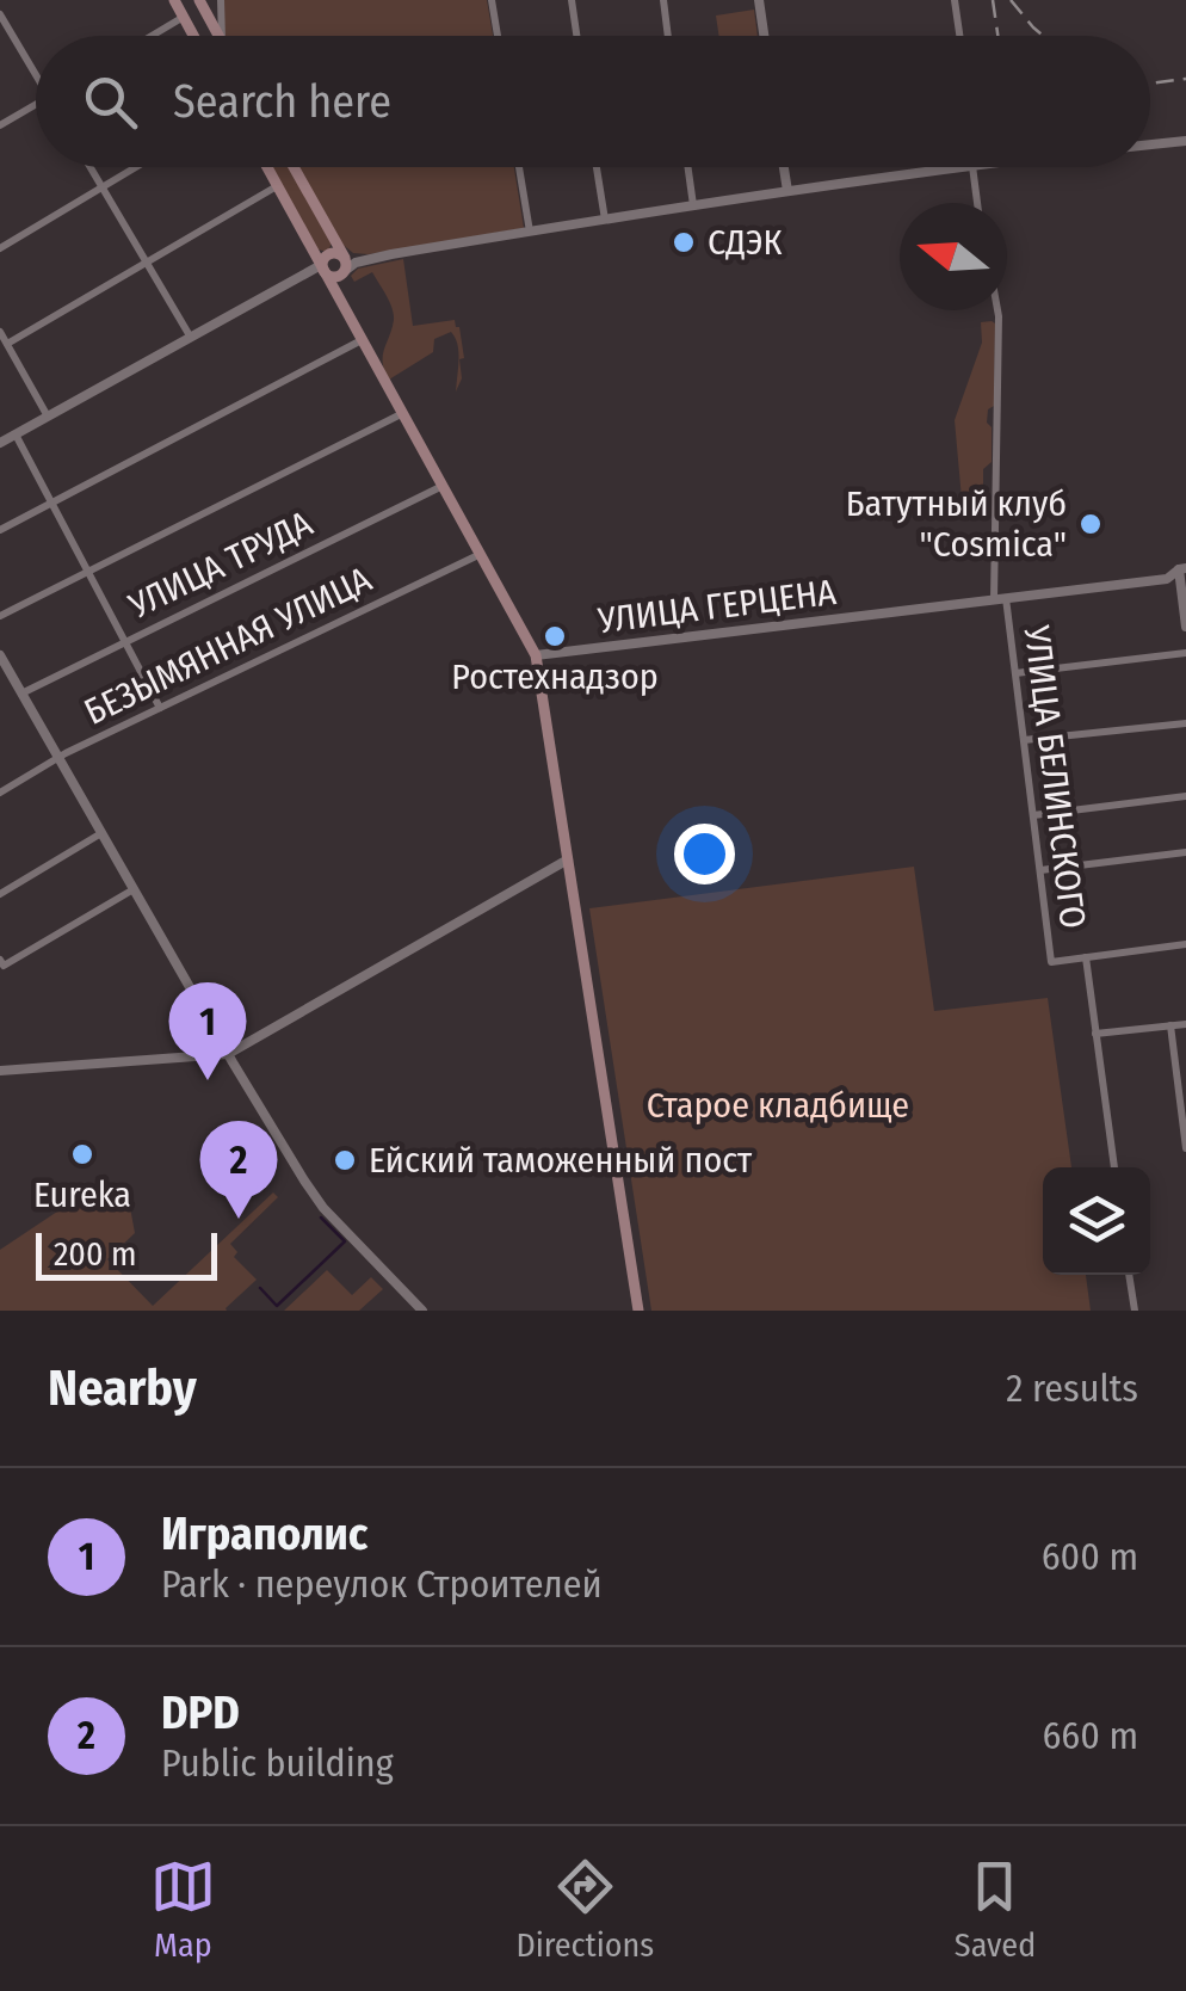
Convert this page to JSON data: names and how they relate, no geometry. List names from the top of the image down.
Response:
{
  "streets": {
    "street": [
      "УЛИЦА ТРУДА",
      "УЛИЦА ГЕРЦЕНА",
      "БЕЗЫМЯННАЯ УЛИЦА",
      "УЛИЦА БЕЛИНСКОГО"
    ]
  },
  "crossings": [
    ["УЛИЦА ГЕРЦЕНА", "УЛИЦА БЕЛИНСКОГО"]
  ],
  "parks": ["Старое кладбище"],
  "places": [
    "СДЭК",
    "Батутный клуб \"Cosmica\"",
    "Ростехнадзор",
    "Eureka",
    "Ейский таможенный пост"
  ],
  "scale_bar": "200 m",
  "north": "left",
  "page": {
    "search": "Search here",
    "pins": ["1", "2"],
    "scale": "200 m",
    "heading": ["Nearby", "2 results"],
    "list": [
      {
        "mark": "1",
        "name": "Играполис",
        "note": "Park · переулок Строителей",
        "value": "600 m"
      },
      {
        "mark": "2",
        "name": "DPD",
        "note": "Public building",
        "value": "660 m"
      }
    ],
    "nav": ["Map", "Directions", "Saved"]
  }
}
